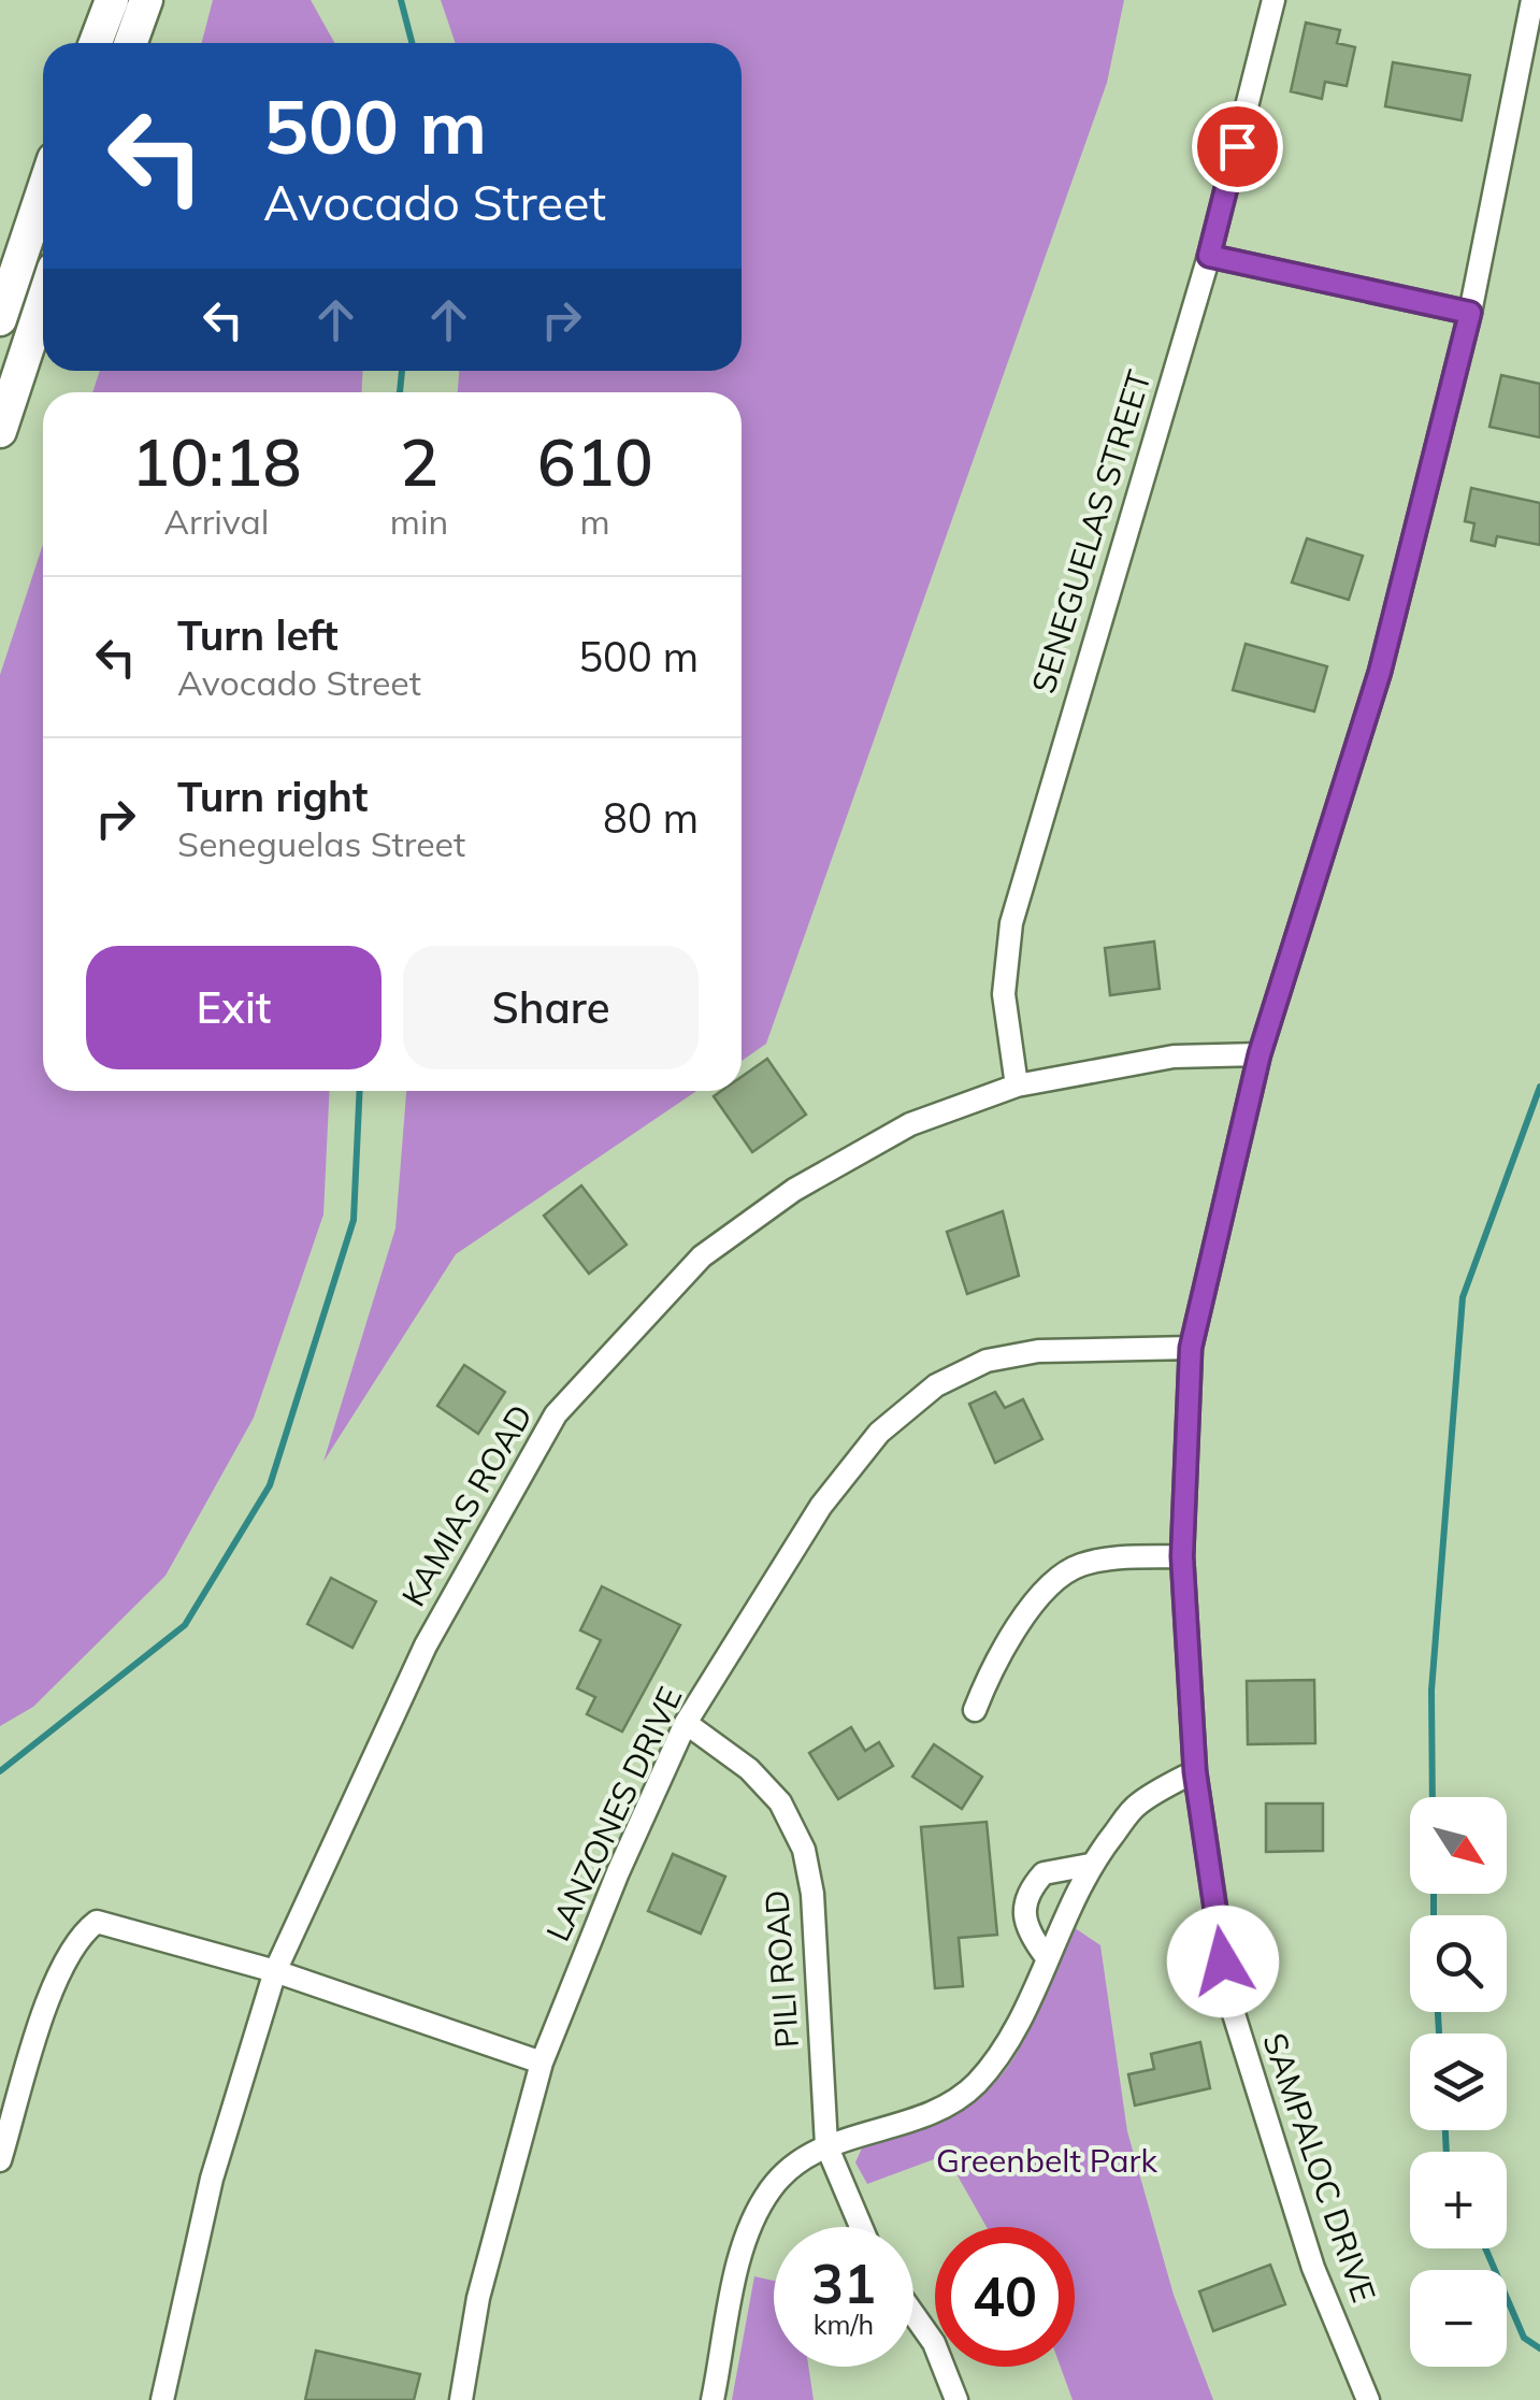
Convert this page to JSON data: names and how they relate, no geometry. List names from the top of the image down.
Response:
{
  "streets": {
    "street": [
      "SENEGUELAS STREET",
      "KAMIAS ROAD",
      "LANZONES DRIVE",
      "PILI ROAD",
      "SAMPALOC DRIVE"
    ]
  },
  "crossings": [
    ["SENEGUELAS STREET", "KAMIAS ROAD"],
    ["KAMIAS ROAD", "SAMPALOC DRIVE"],
    ["LANZONES DRIVE", "PILI ROAD"],
    ["LANZONES DRIVE", "SAMPALOC DRIVE"]
  ],
  "parks": ["Greenbelt Park"],
  "north": "bottom right",
  "page": {
    "turn": ["500 m", "Avocado Street"],
    "eta": [
      "10:18",
      "Arrival",
      "2",
      "min",
      "610",
      "m"
    ],
    "list": [
      {
        "name": "Turn left",
        "note": "Avocado Street",
        "value": "500 m"
      },
      {
        "name": "Turn right",
        "note": "Seneguelas Street",
        "value": "80 m"
      }
    ],
    "buttons": ["Exit", "Share"],
    "map_buttons": ["+", "−"],
    "speed": "31 km/h",
    "limit": "40"
  }
}
